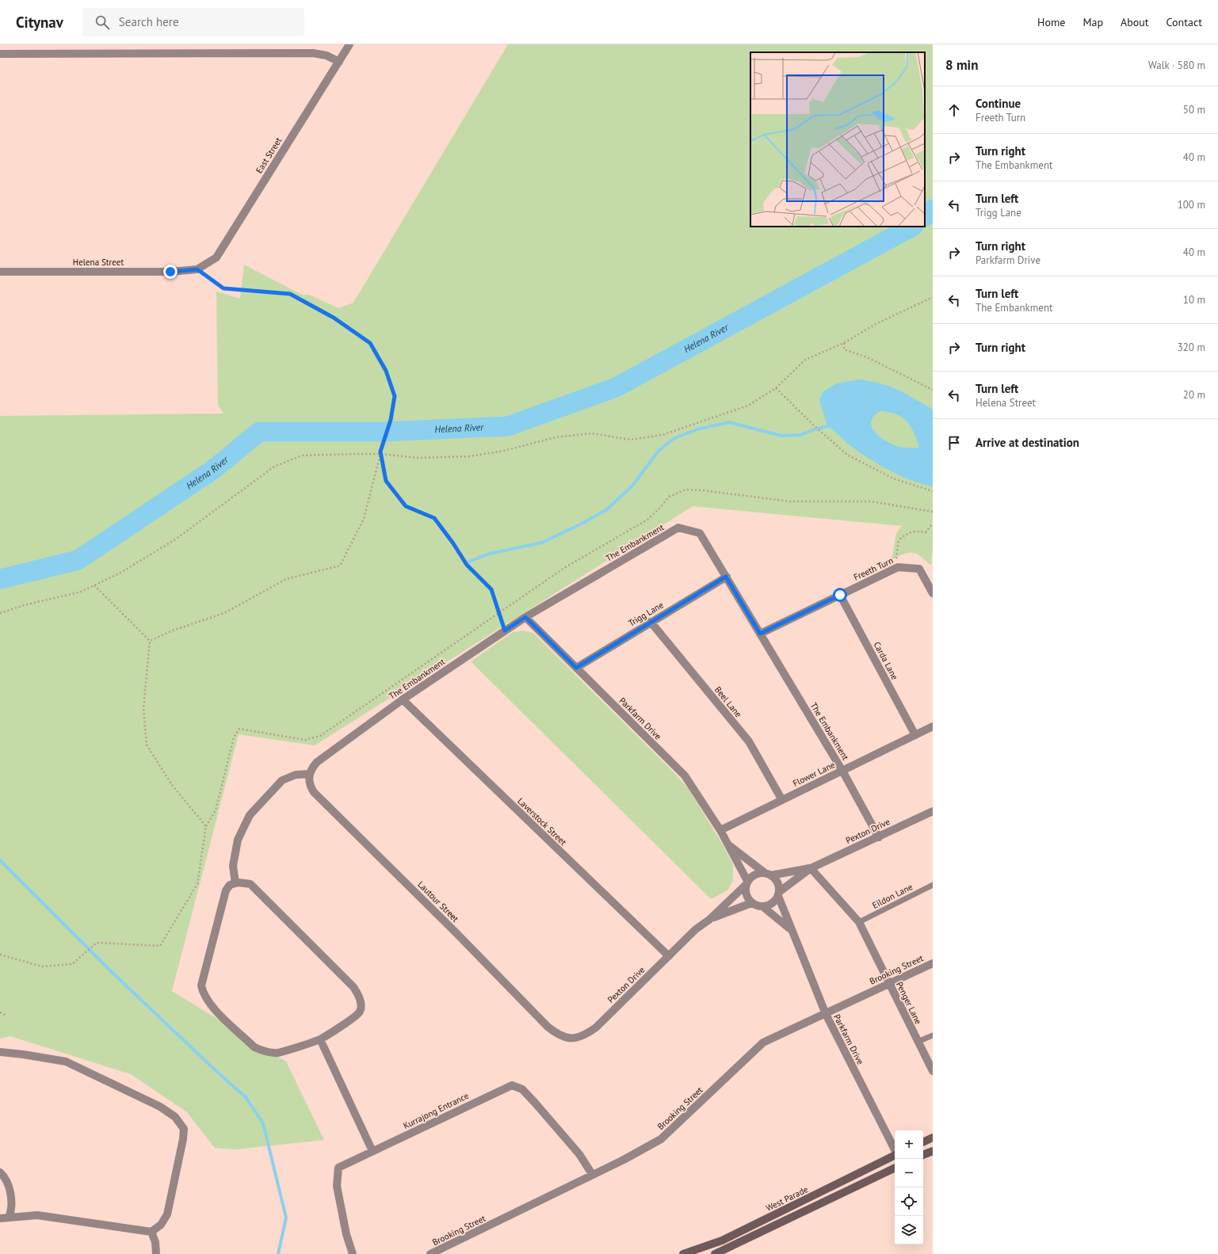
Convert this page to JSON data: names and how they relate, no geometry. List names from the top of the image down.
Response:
{
  "streets": {
    "street": [
      "East Street",
      "Helena Street",
      "The Embankment",
      "Freeth Turn",
      "Trigg Lane",
      "Carda Lane",
      "Beel Lane",
      "Parkfarm Drive",
      "Flower Lane",
      "Laverstock Street",
      "Pexton Drive",
      "Lautour Street",
      "Brooking Street",
      "Penger Lane",
      "Kurrajong Entrance",
      "West Parade"
    ],
    "lane": ["Eildon Lane"]
  },
  "crossings": [
    ["East Street", "Helena Street"],
    ["The Embankment", "Freeth Turn"],
    ["The Embankment", "Trigg Lane"],
    ["The Embankment", "Parkfarm Drive"],
    ["The Embankment", "Flower Lane"],
    ["The Embankment", "Laverstock Street"],
    ["The Embankment", "Pexton Drive"],
    ["The Embankment", "Lautour Street"],
    ["Freeth Turn", "Carda Lane"],
    ["Trigg Lane", "Beel Lane"],
    ["Trigg Lane", "Parkfarm Drive"],
    ["Carda Lane", "Flower Lane"],
    ["Beel Lane", "Flower Lane"],
    ["Parkfarm Drive", "Flower Lane"],
    ["Parkfarm Drive", "Pexton Drive"],
    ["Parkfarm Drive", "Brooking Street"],
    ["Laverstock Street", "Pexton Drive"],
    ["Pexton Drive", "Lautour Street"],
    ["Pexton Drive", "Penger Lane"],
    ["Eildon Lane", "Penger Lane"],
    ["Brooking Street", "Penger Lane"],
    ["Brooking Street", "Kurrajong Entrance"]
  ],
  "water": ["Helena River"],
  "page": {
    "header": "Citynav",
    "search": "Search here",
    "nav": [
      "Home",
      "Map",
      "About",
      "Contact"
    ],
    "heading": ["8 min", "Walk · 580 m"],
    "list": [
      ["Continue", "Freeth Turn", "50 m"],
      ["Turn right", "The Embankment", "40 m"],
      ["Turn left", "Trigg Lane", "100 m"],
      ["Turn right", "Parkfarm Drive", "40 m"],
      ["Turn left", "The Embankment", "10 m"],
      ["Turn right", "320 m"],
      ["Turn left", "Helena Street", "20 m"],
      "Arrive at destination"
    ],
    "map_buttons": ["+", "−"]
  }
}
